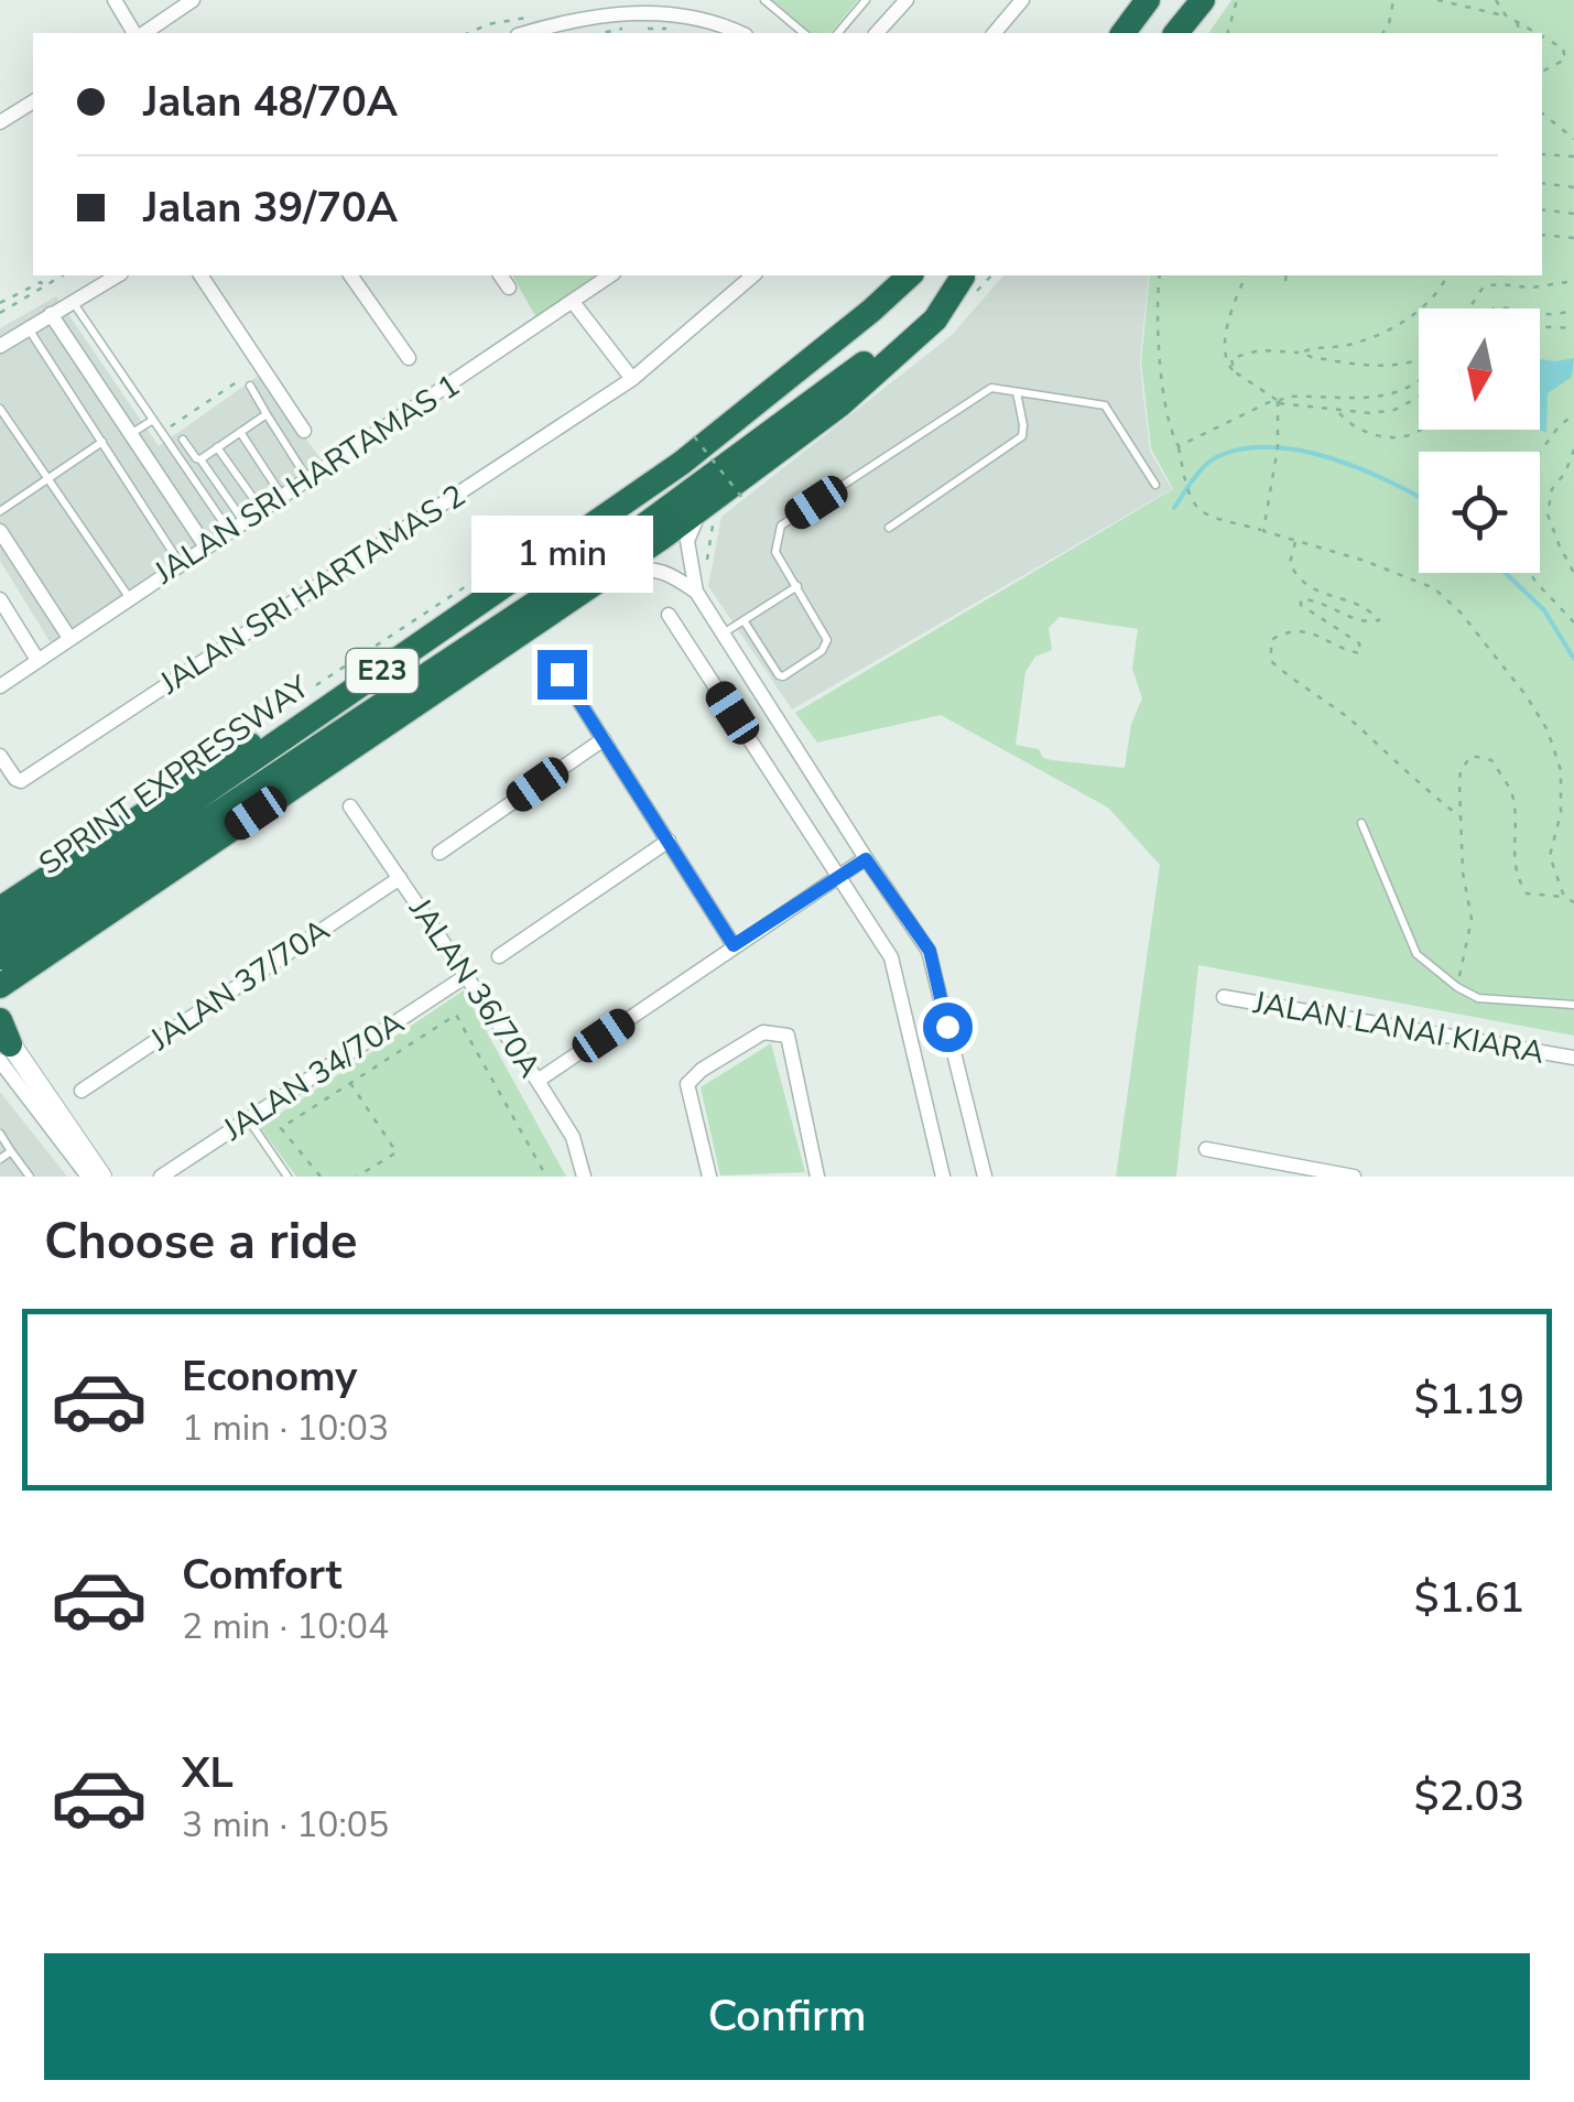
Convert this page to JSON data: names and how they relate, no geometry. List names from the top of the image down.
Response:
{
  "streets": {
    "highway": ["E23", "SPRINT EXPRESSWAY"],
    "street": [
      "JALAN SRI HARTAMAS 1",
      "JALAN SRI HARTAMAS 2",
      "JALAN 37/70A",
      "JALAN 36/70A",
      "JALAN LANAI KIARA",
      "JALAN 34/70A"
    ]
  },
  "crossings": [
    ["JALAN 37/70A", "JALAN 36/70A"],
    ["JALAN 36/70A", "JALAN 34/70A"]
  ],
  "north": "bottom",
  "page": {
    "banner": ["Jalan 48/70A", "Jalan 39/70A"],
    "bubble": "1 min",
    "heading": "Choose a ride",
    "list": [
      {
        "name": "Economy",
        "note": "1 min · 10:03",
        "value": "$1.19"
      },
      {
        "name": "Comfort",
        "note": "2 min · 10:04",
        "value": "$1.61"
      },
      {
        "name": "XL",
        "note": "3 min · 10:05",
        "value": "$2.03"
      }
    ],
    "buttons": "Confirm"
  }
}
